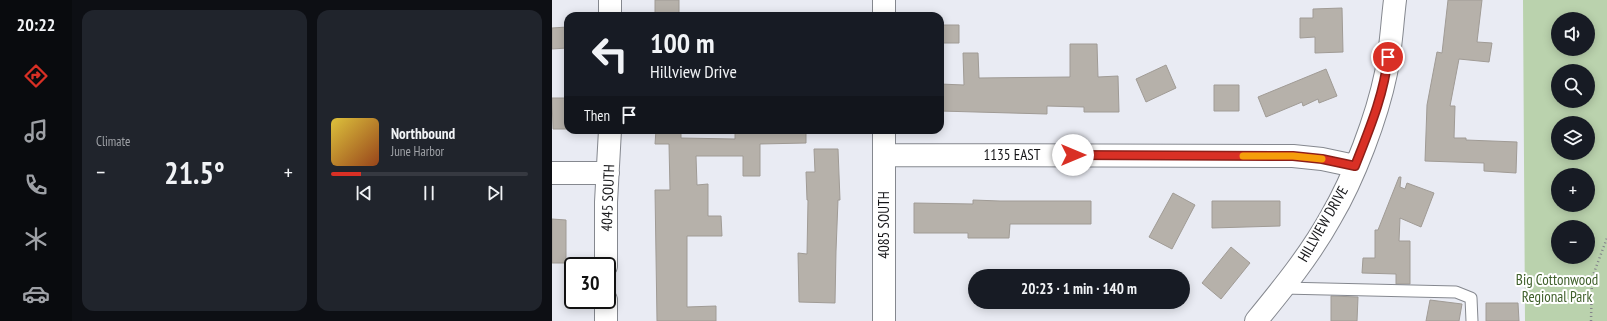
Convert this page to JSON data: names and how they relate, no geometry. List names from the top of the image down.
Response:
{
  "streets": {
    "street": [
      "1135 EAST",
      "4045 SOUTH",
      "HILLVIEW DRIVE",
      "4085 SOUTH"
    ]
  },
  "crossings": [
    ["1135 EAST", "HILLVIEW DRIVE"],
    ["1135 EAST", "4085 SOUTH"]
  ],
  "parks": ["Big Cottonwood Regional Park"],
  "page": {
    "tabs": "20:22",
    "tile": "Climate",
    "map_buttons": ["+", "−"],
    "turn": ["100 m", "Hillview Drive"],
    "then": "Then",
    "song": ["Northbound", "June Harbor"],
    "heat": ["−", "21.5°", "+"],
    "limit": "30",
    "trip": "20:23 · 1 min · 140 m"
  }
}
